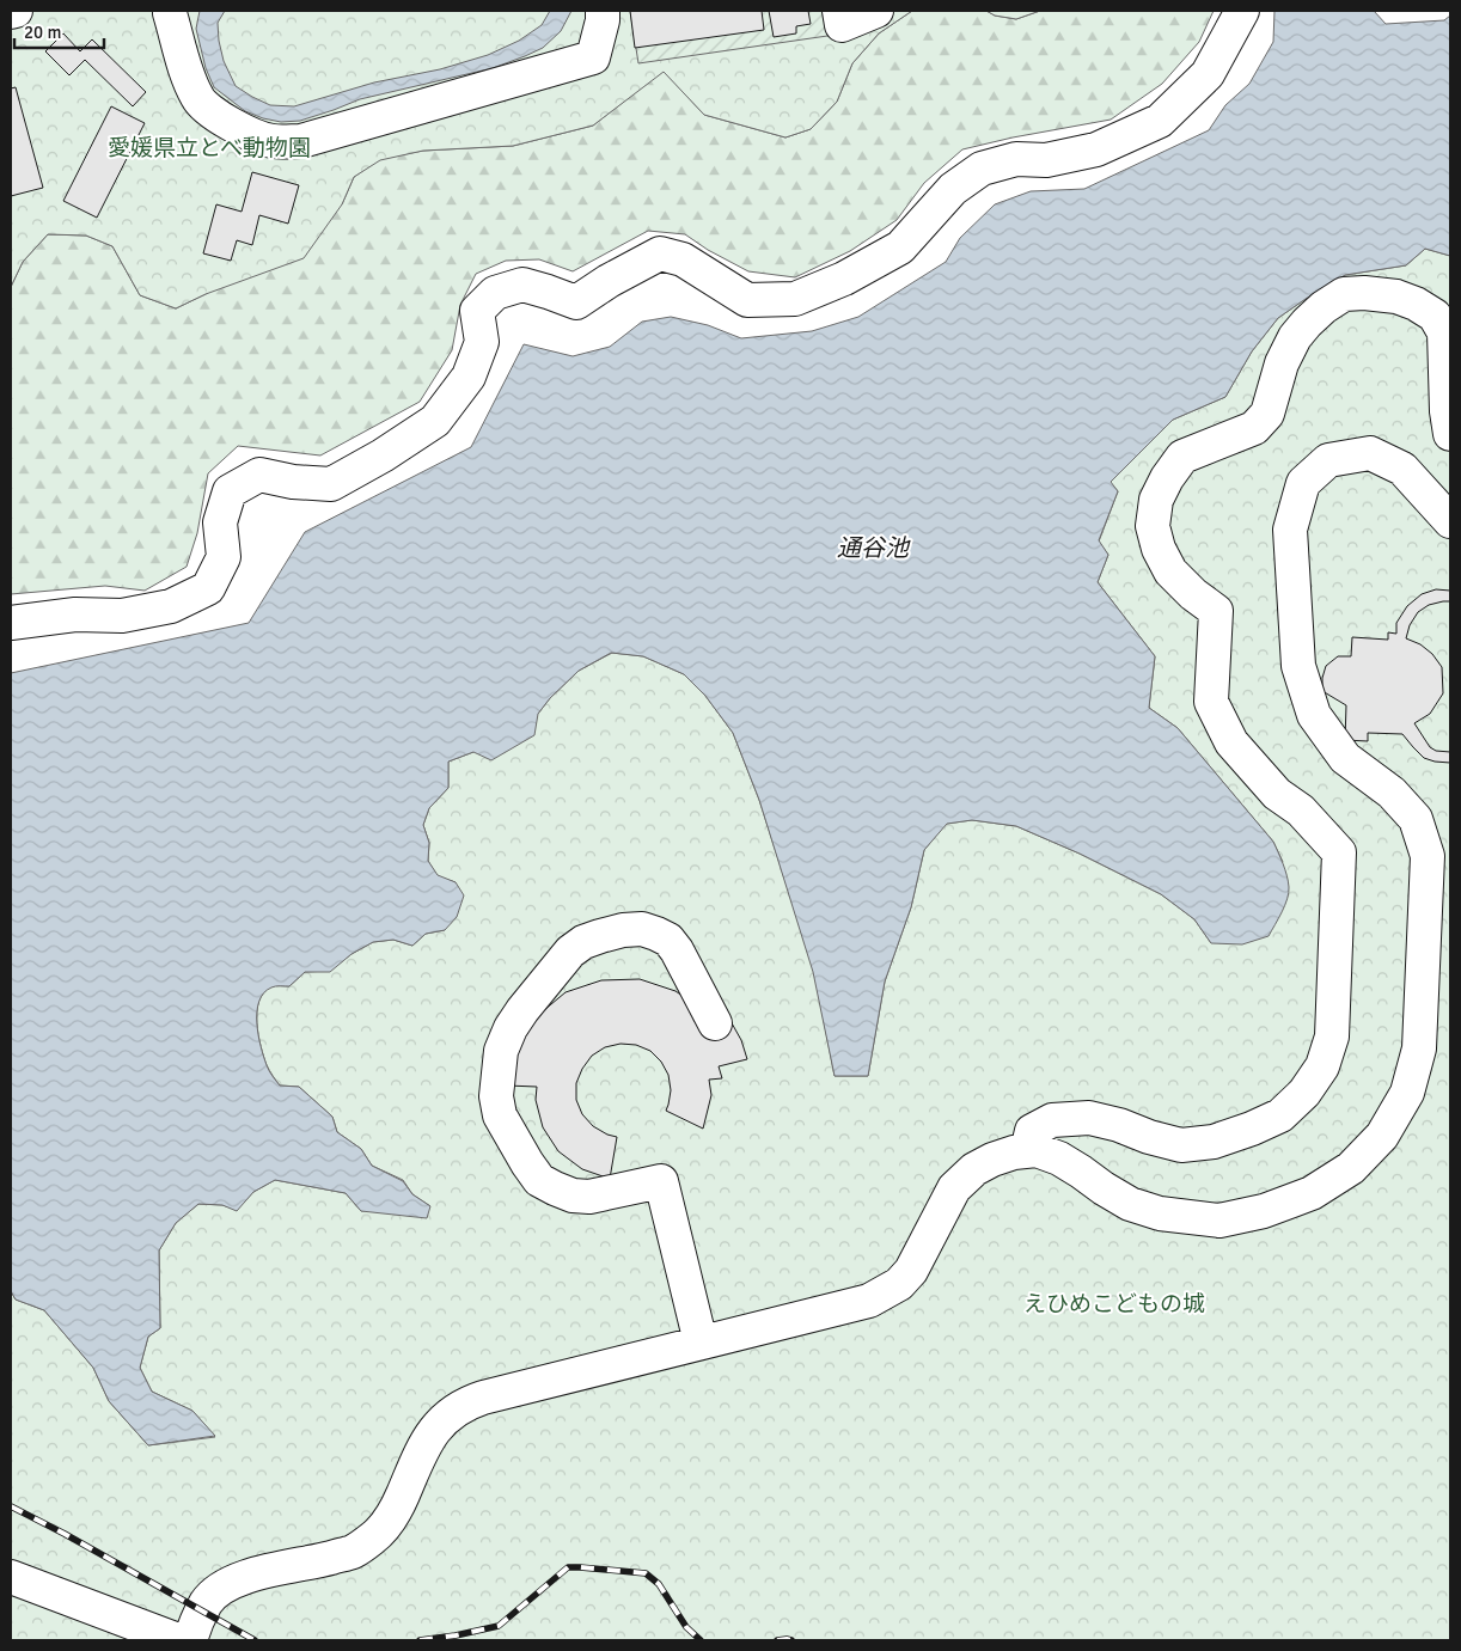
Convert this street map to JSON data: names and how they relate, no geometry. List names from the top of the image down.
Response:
{
  "water": ["通谷池"],
  "parks": ["愛媛県立とべ動物園", "えひめこどもの城"],
  "scale_bar": "20 m"
}
